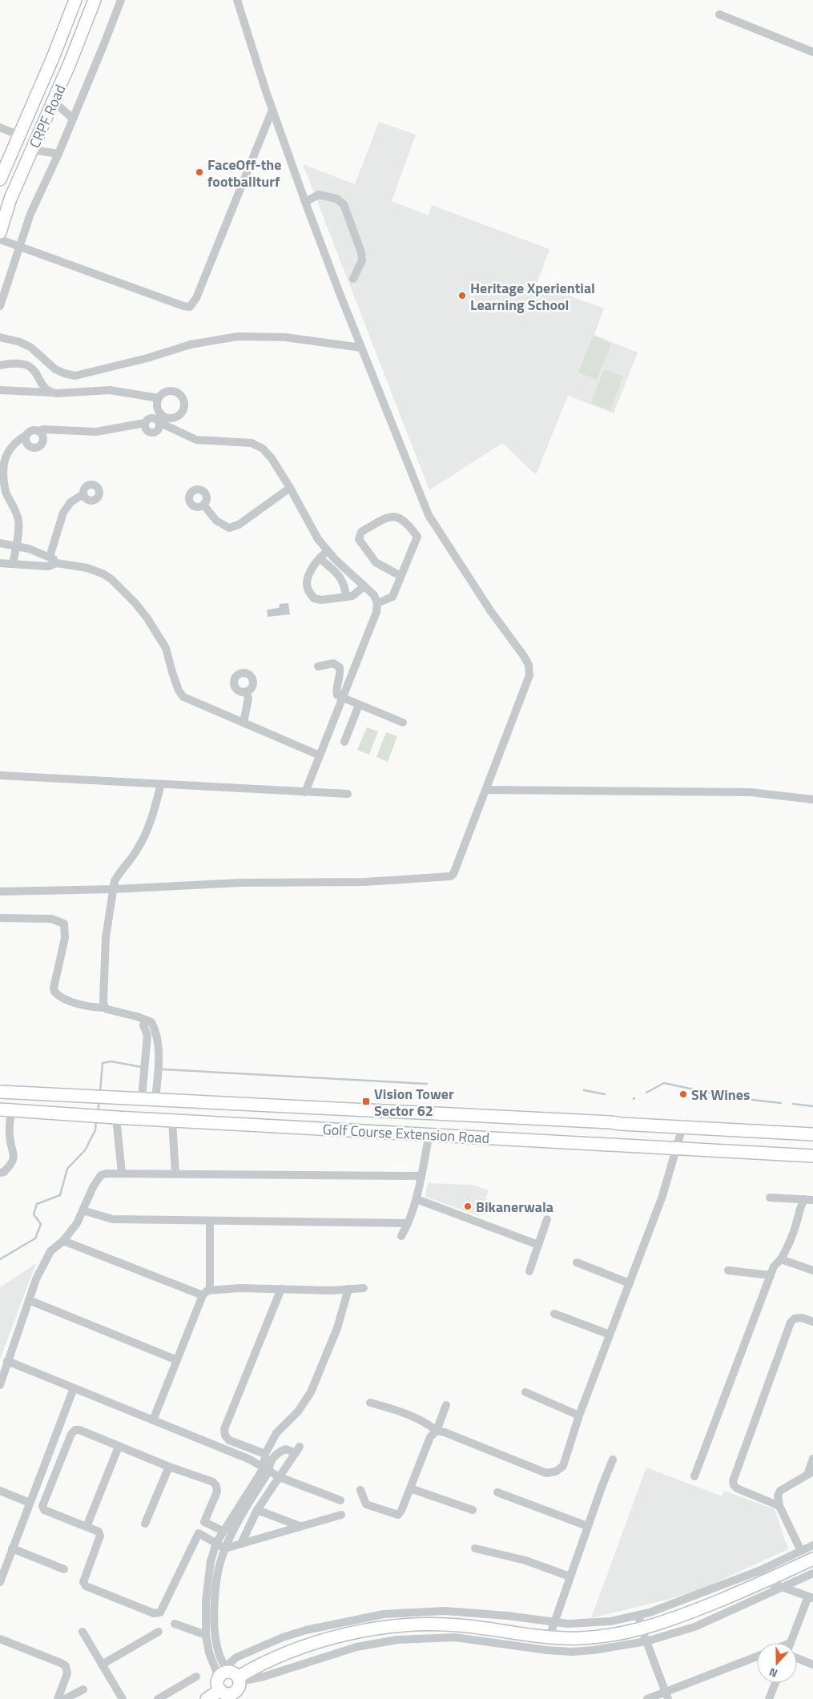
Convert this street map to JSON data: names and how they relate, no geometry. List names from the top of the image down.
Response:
{
  "streets": {
    "main road": ["CRPF Road", "Golf Course Extension Road"]
  },
  "places": {
    "other": [
      "FaceOff-the footballturf",
      "Heritage Xperiential Learning School",
      "SK Wines",
      "Bikanerwala"
    ],
    "transit": ["Vision Tower Sector 62"]
  },
  "north": "bottom"
}
